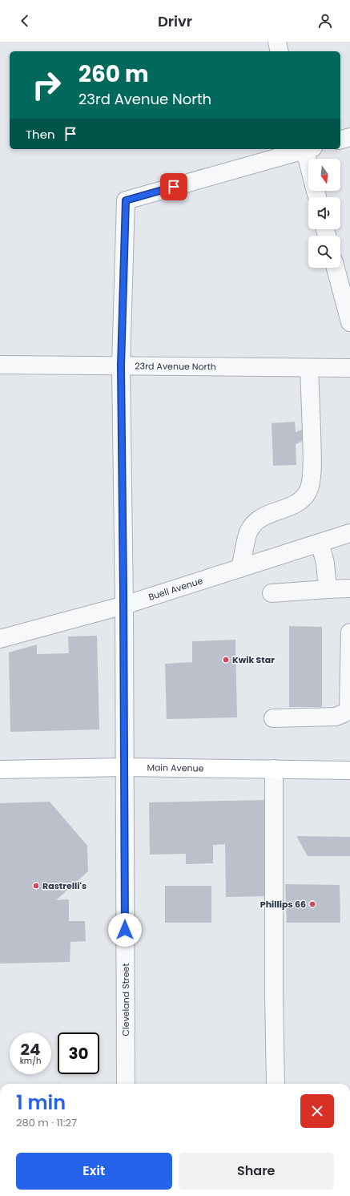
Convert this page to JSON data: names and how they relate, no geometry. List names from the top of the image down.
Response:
{
  "streets": {
    "main road": ["Main Avenue"],
    "street": ["23rd Avenue North", "Buell Avenue", "Cleveland Street"]
  },
  "crossings": [
    ["23rd Avenue North", "Cleveland Street"],
    ["Buell Avenue", "Cleveland Street"],
    ["Main Avenue", "Cleveland Street"]
  ],
  "places": ["Kwik Star", "Rastrelli's", "Phillips 66"],
  "north": "bottom",
  "page": {
    "header": "Drivr",
    "turn": ["260 m", "23rd Avenue North"],
    "then": "Then",
    "speed": "24 km/h",
    "limit": "30",
    "heading": ["1 min", "280 m · 11:27"],
    "buttons": ["Exit", "Share"]
  }
}
